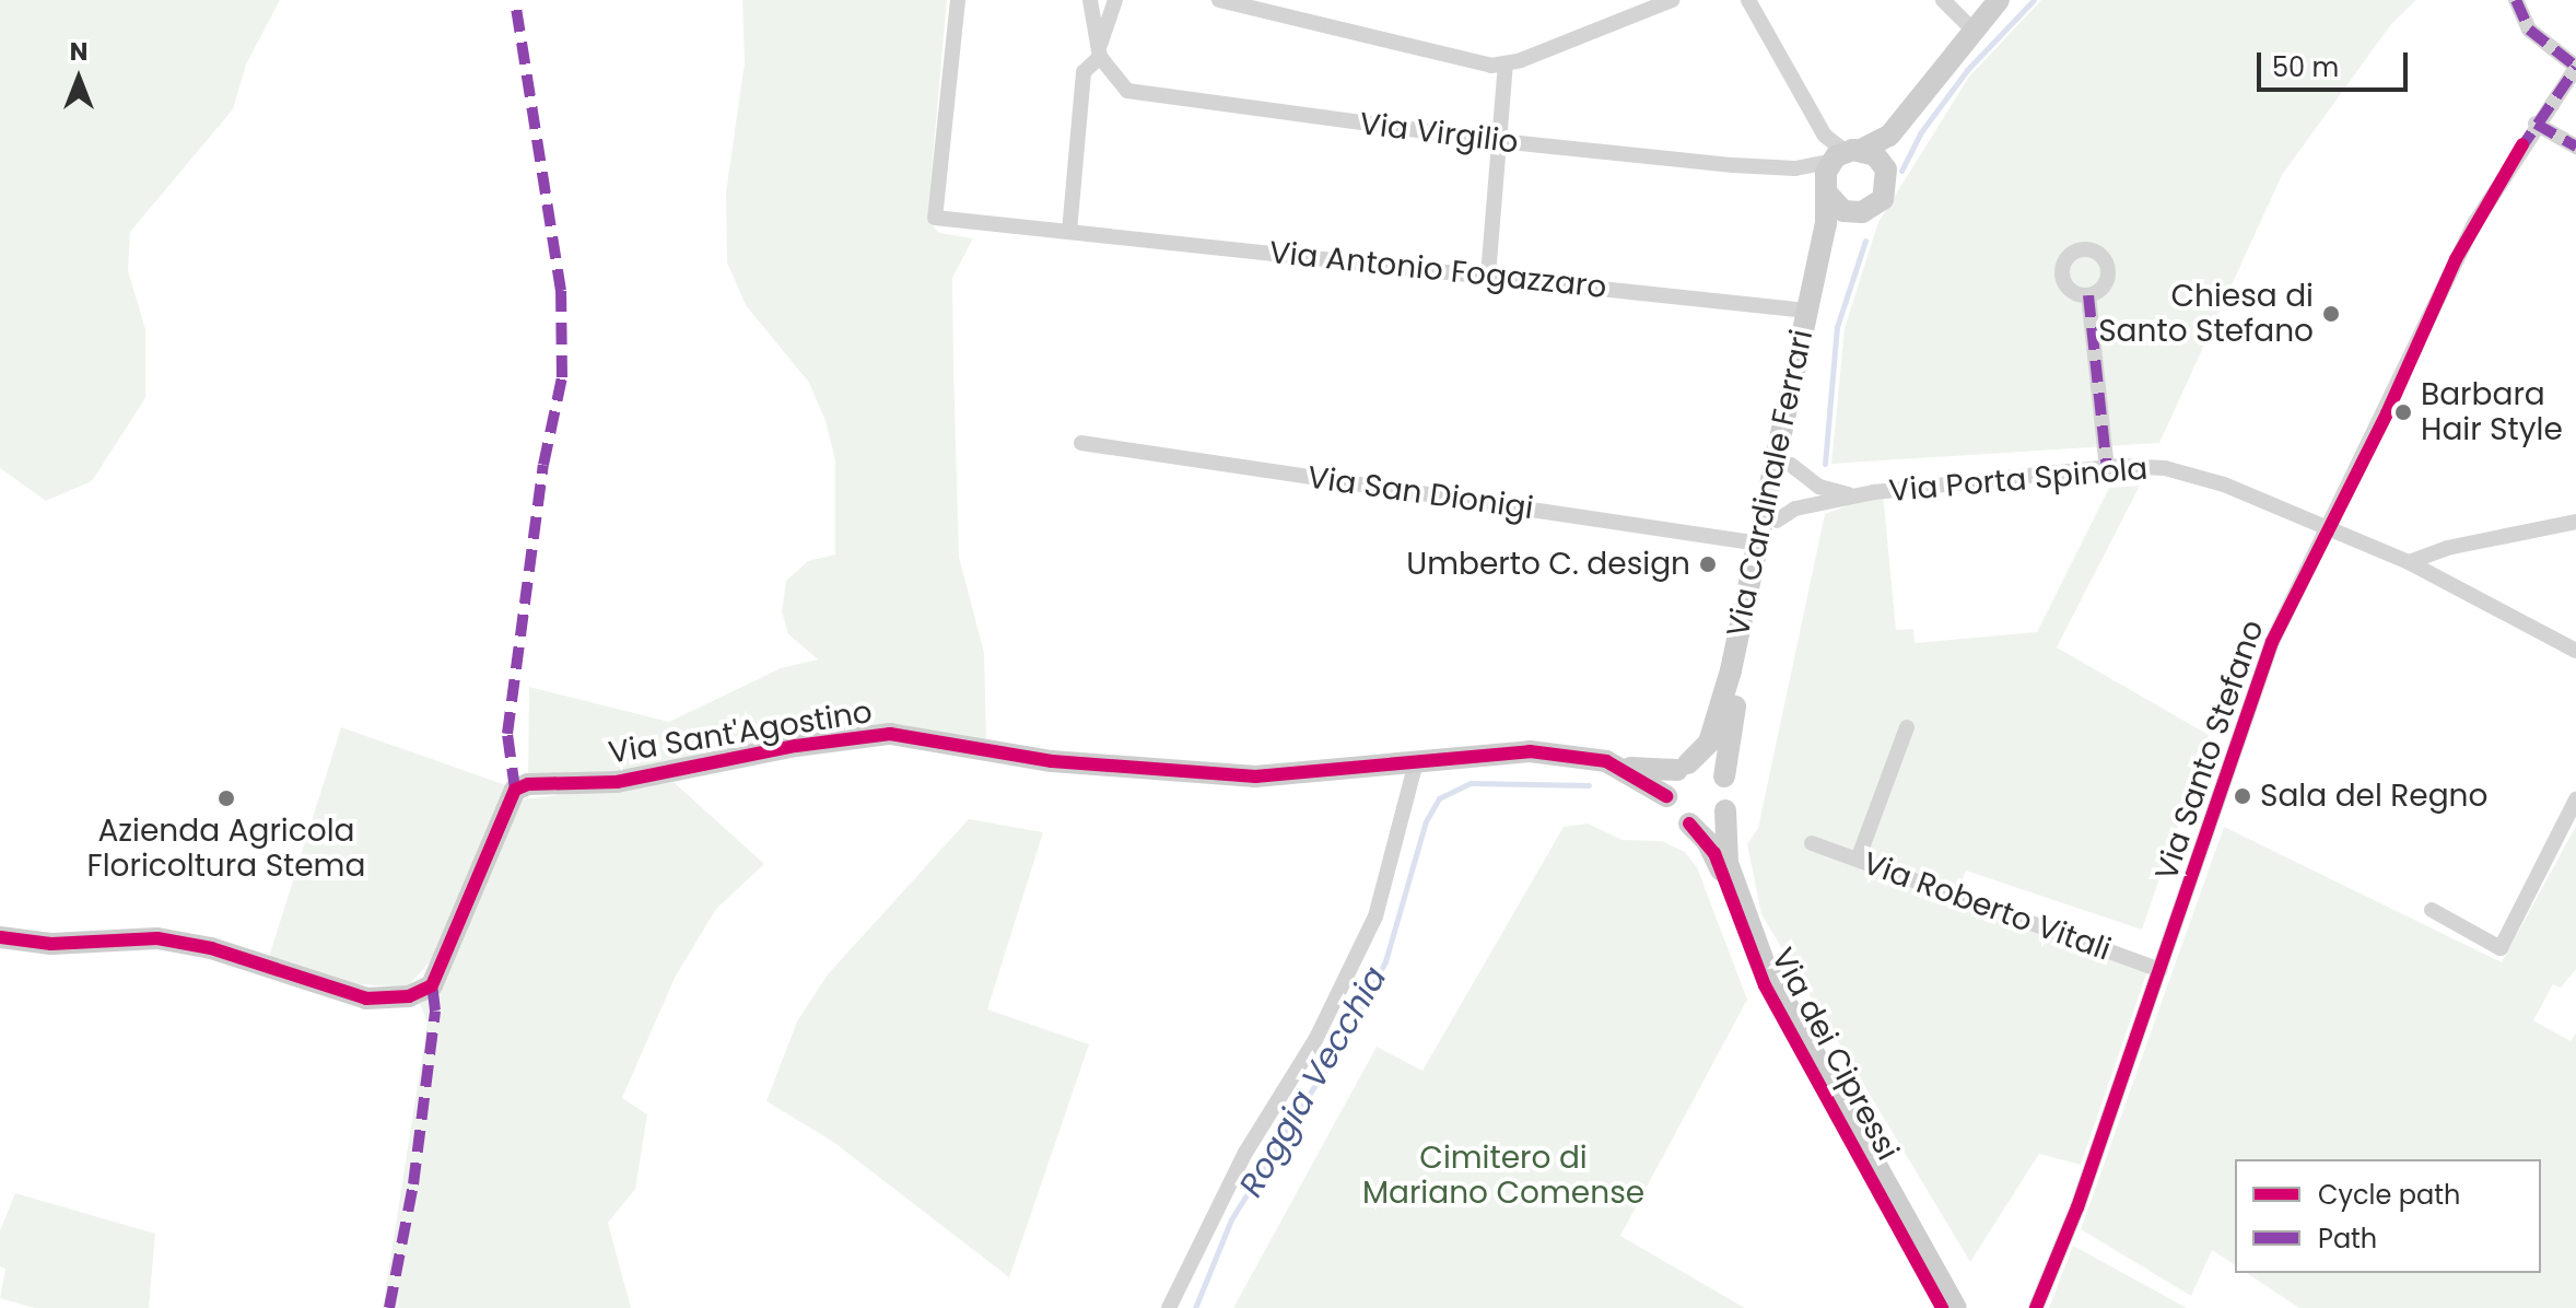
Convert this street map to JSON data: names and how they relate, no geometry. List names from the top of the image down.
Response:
{
  "streets": {
    "main road": ["Via Cardinale Ferrari", "Via Sant'Agostino", "Via dei Cipressi"],
    "street": [
      "Via Virgilio",
      "Via Antonio Fogazzaro",
      "Via Porta Spinola",
      "Via San Dionigi",
      "Via Santo Stefano",
      "Via Roberto Vitali"
    ]
  },
  "crossings": [
    ["Via Virgilio", "Via Cardinale Ferrari"],
    ["Via Antonio Fogazzaro", "Via Cardinale Ferrari"],
    ["Via Porta Spinola", "Via Cardinale Ferrari"],
    ["Via Porta Spinola", "Via Santo Stefano"],
    ["Via Cardinale Ferrari", "Via San Dionigi"],
    ["Via Cardinale Ferrari", "Via Sant'Agostino"],
    ["Via Cardinale Ferrari", "Via dei Cipressi"],
    ["Via Sant'Agostino", "Via dei Cipressi"],
    ["Via Santo Stefano", "Via Roberto Vitali"]
  ],
  "water": ["Roggia Vecchia"],
  "parks": ["Cimitero di Mariano Comense"],
  "places": [
    "Chiesa di Santo Stefano",
    "Barbara Hair Style",
    "Umberto C. design",
    "Sala del Regno",
    "Azienda Agricola Floricoltura Stema"
  ],
  "legend": ["Cycle path", "Path"],
  "scale_bar": "50 m",
  "north": "top"
}
